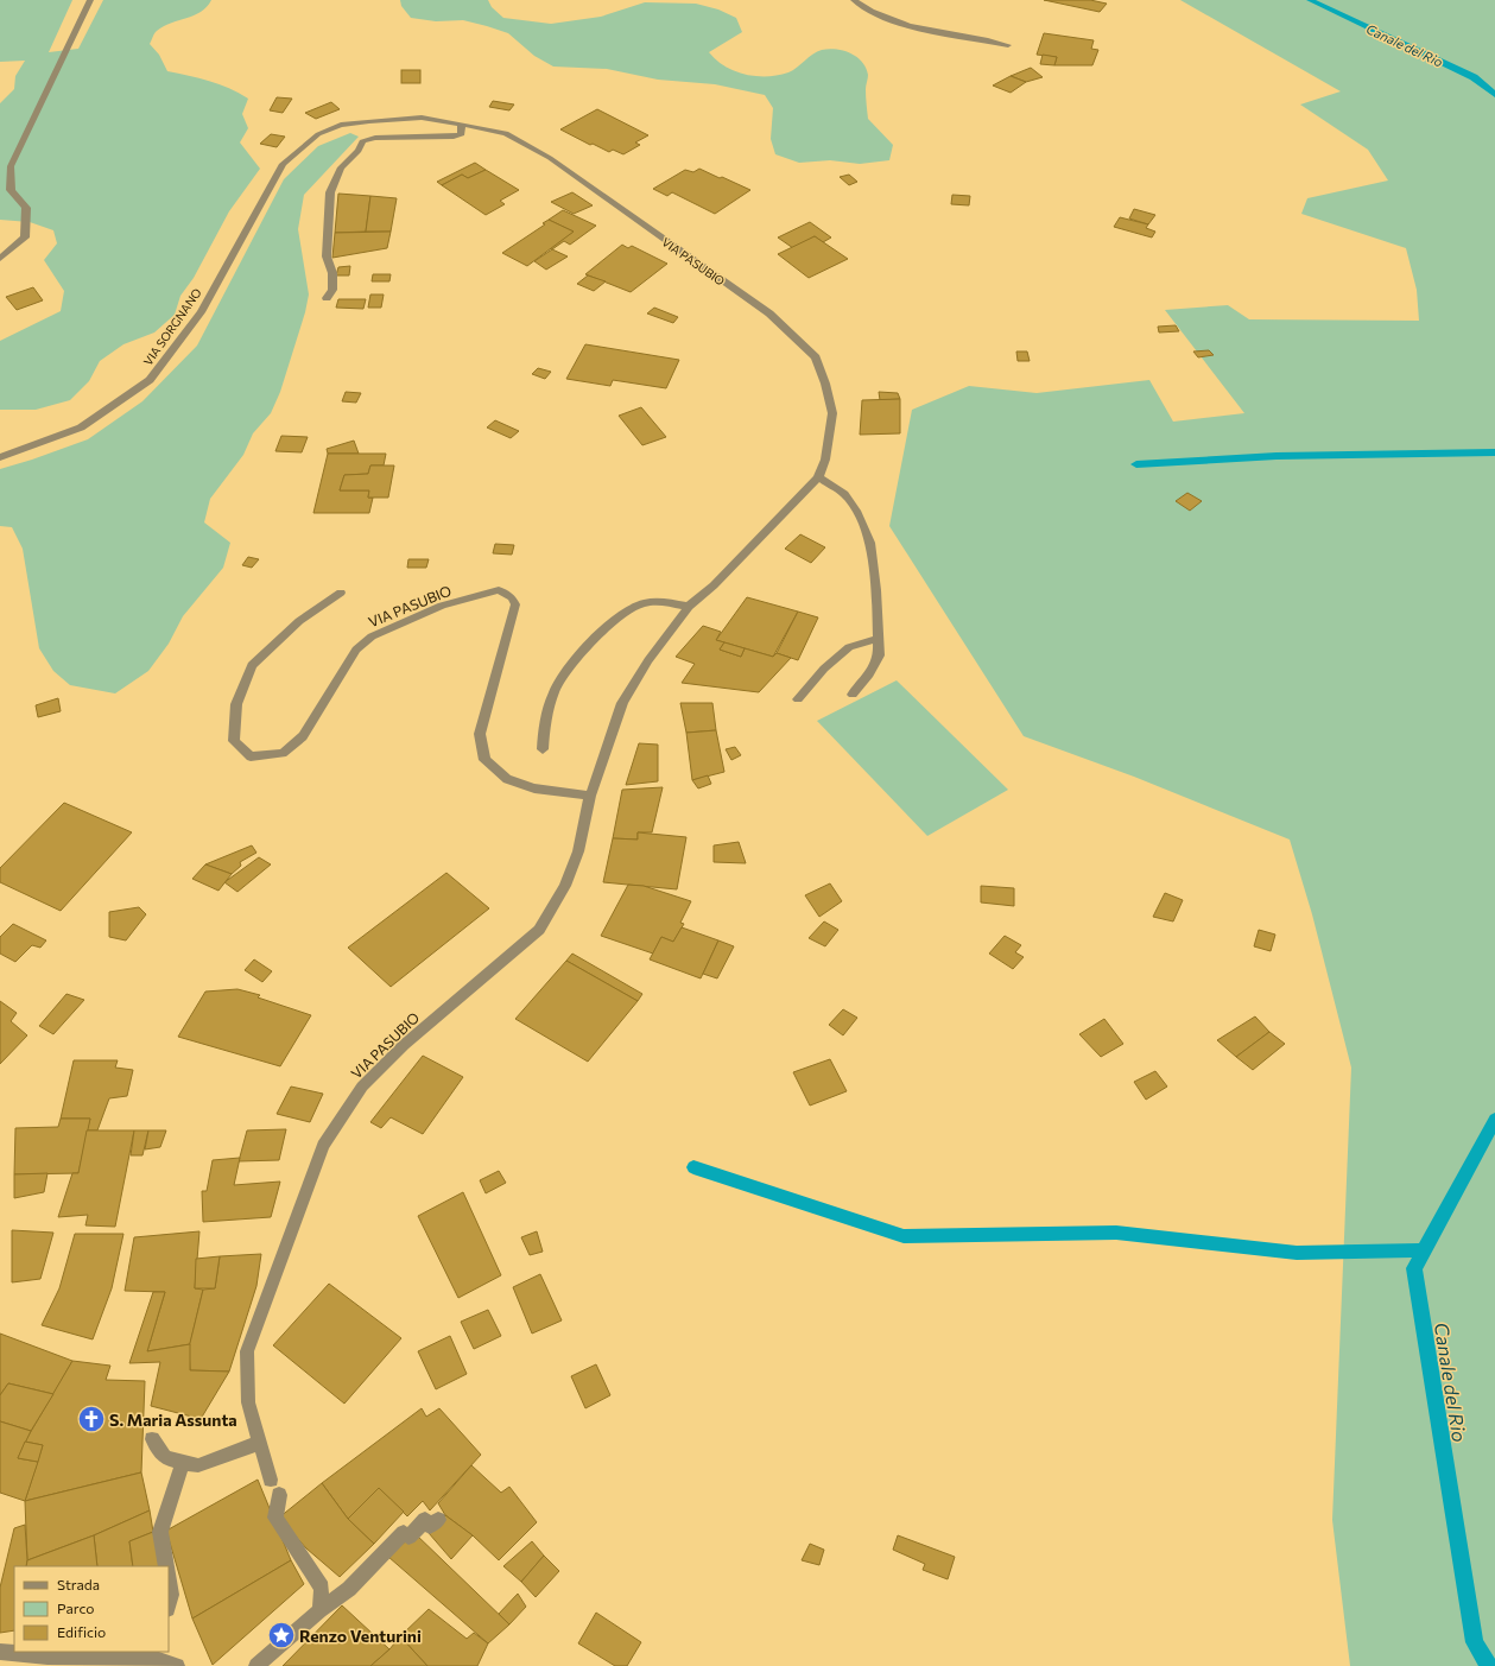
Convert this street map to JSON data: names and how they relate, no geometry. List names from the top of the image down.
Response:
{
  "streets": {
    "street": ["VIA PASUBIO", "VIA SORGNANO"]
  },
  "crossings": [
    ["VIA PASUBIO", "VIA SORGNANO"]
  ],
  "water": ["Canale del Rio"],
  "places": {
    "church": ["S. Maria Assunta"],
    "place": ["Renzo Venturini"]
  },
  "legend": ["Strada", "Parco", "Edificio"]
}
